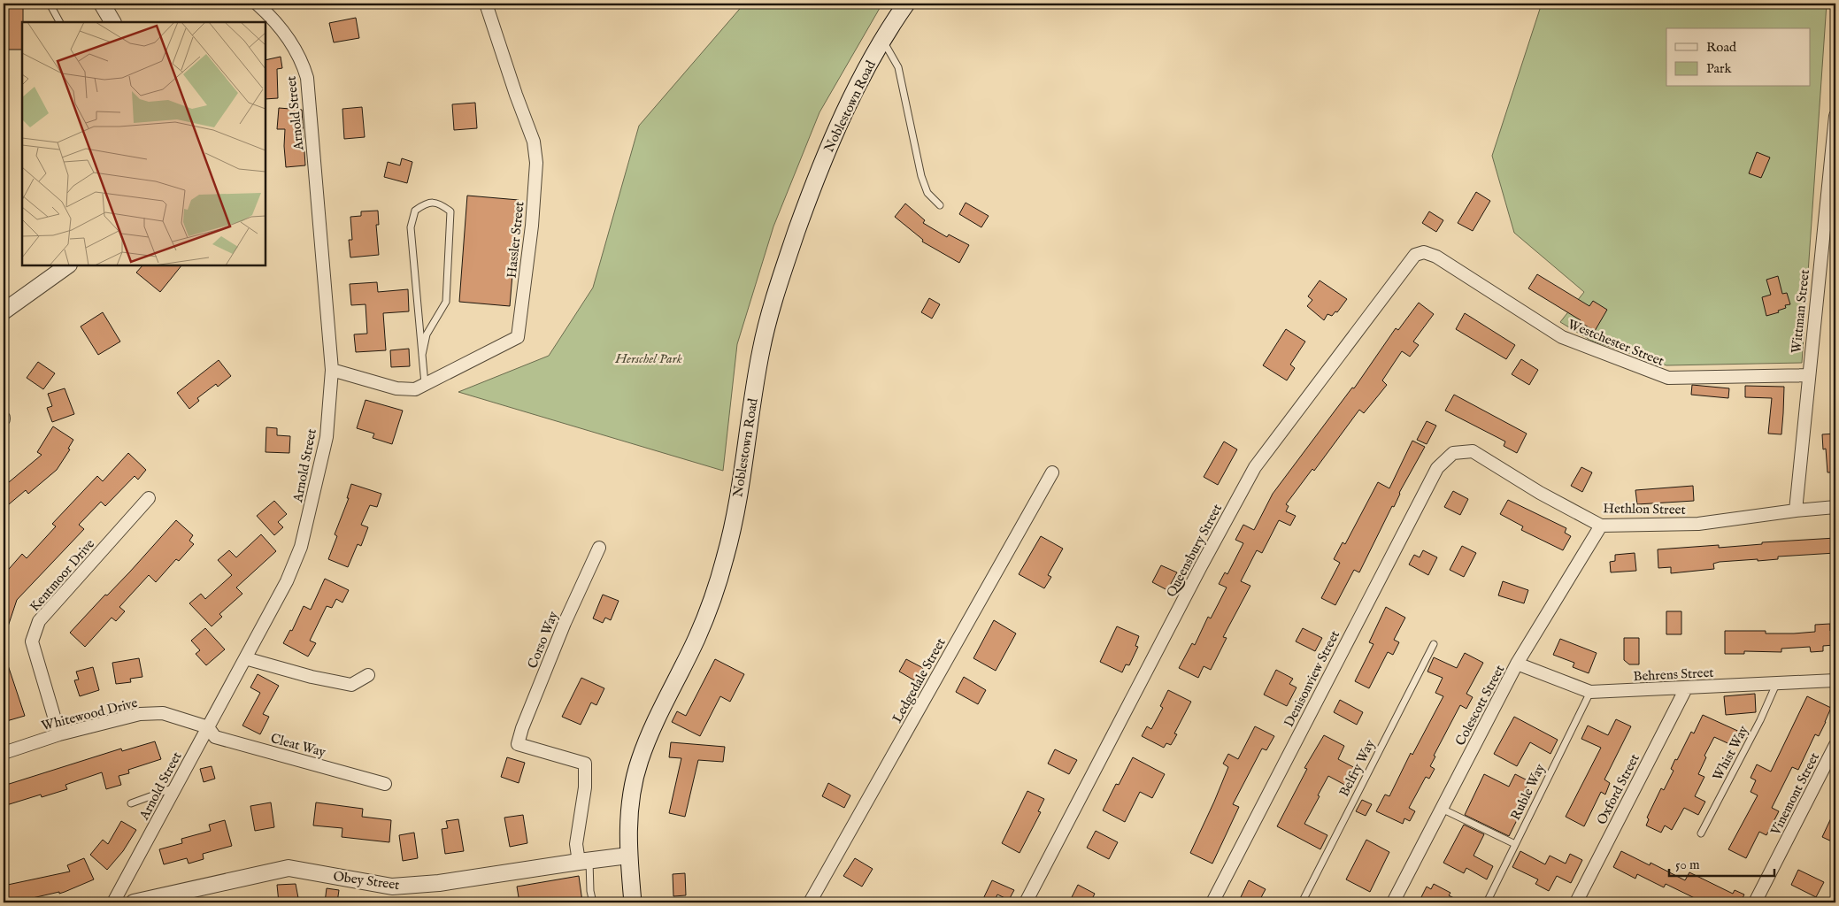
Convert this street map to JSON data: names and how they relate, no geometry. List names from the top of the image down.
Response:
{
  "streets": {
    "main road": ["Noblestown Road"],
    "street": [
      "Arnold Street",
      "Hassler Street",
      "Wittman Street",
      "Westchester Street",
      "Hethlon Street",
      "Queensbury Street",
      "Kentmoor Drive",
      "Corso Way",
      "Behrens Street",
      "Denisonview Street",
      "Ledgedale Street",
      "Colescott Street",
      "Whitewood Drive",
      "Cleat Way",
      "Oxford Street",
      "Vinemont Street",
      "Obey Street"
    ],
    "lane": ["Whist Way", "Belfry Way", "Ruble Way"]
  },
  "crossings": [
    ["Noblestown Road", "Obey Street"],
    ["Arnold Street", "Whitewood Drive"],
    ["Arnold Street", "Cleat Way"],
    ["Wittman Street", "Westchester Street"],
    ["Wittman Street", "Hethlon Street"],
    ["Westchester Street", "Queensbury Street"],
    ["Hethlon Street", "Denisonview Street"],
    ["Hethlon Street", "Colescott Street"],
    ["Kentmoor Drive", "Whitewood Drive"],
    ["Corso Way", "Obey Street"],
    ["Behrens Street", "Colescott Street"],
    ["Behrens Street", "Whist Way"],
    ["Behrens Street", "Oxford Street"],
    ["Behrens Street", "Ruble Way"],
    ["Whitewood Drive", "Cleat Way"]
  ],
  "parks": ["Herschel Park"],
  "legend": ["Road", "Park"],
  "scale_bar": "50 m"
}
